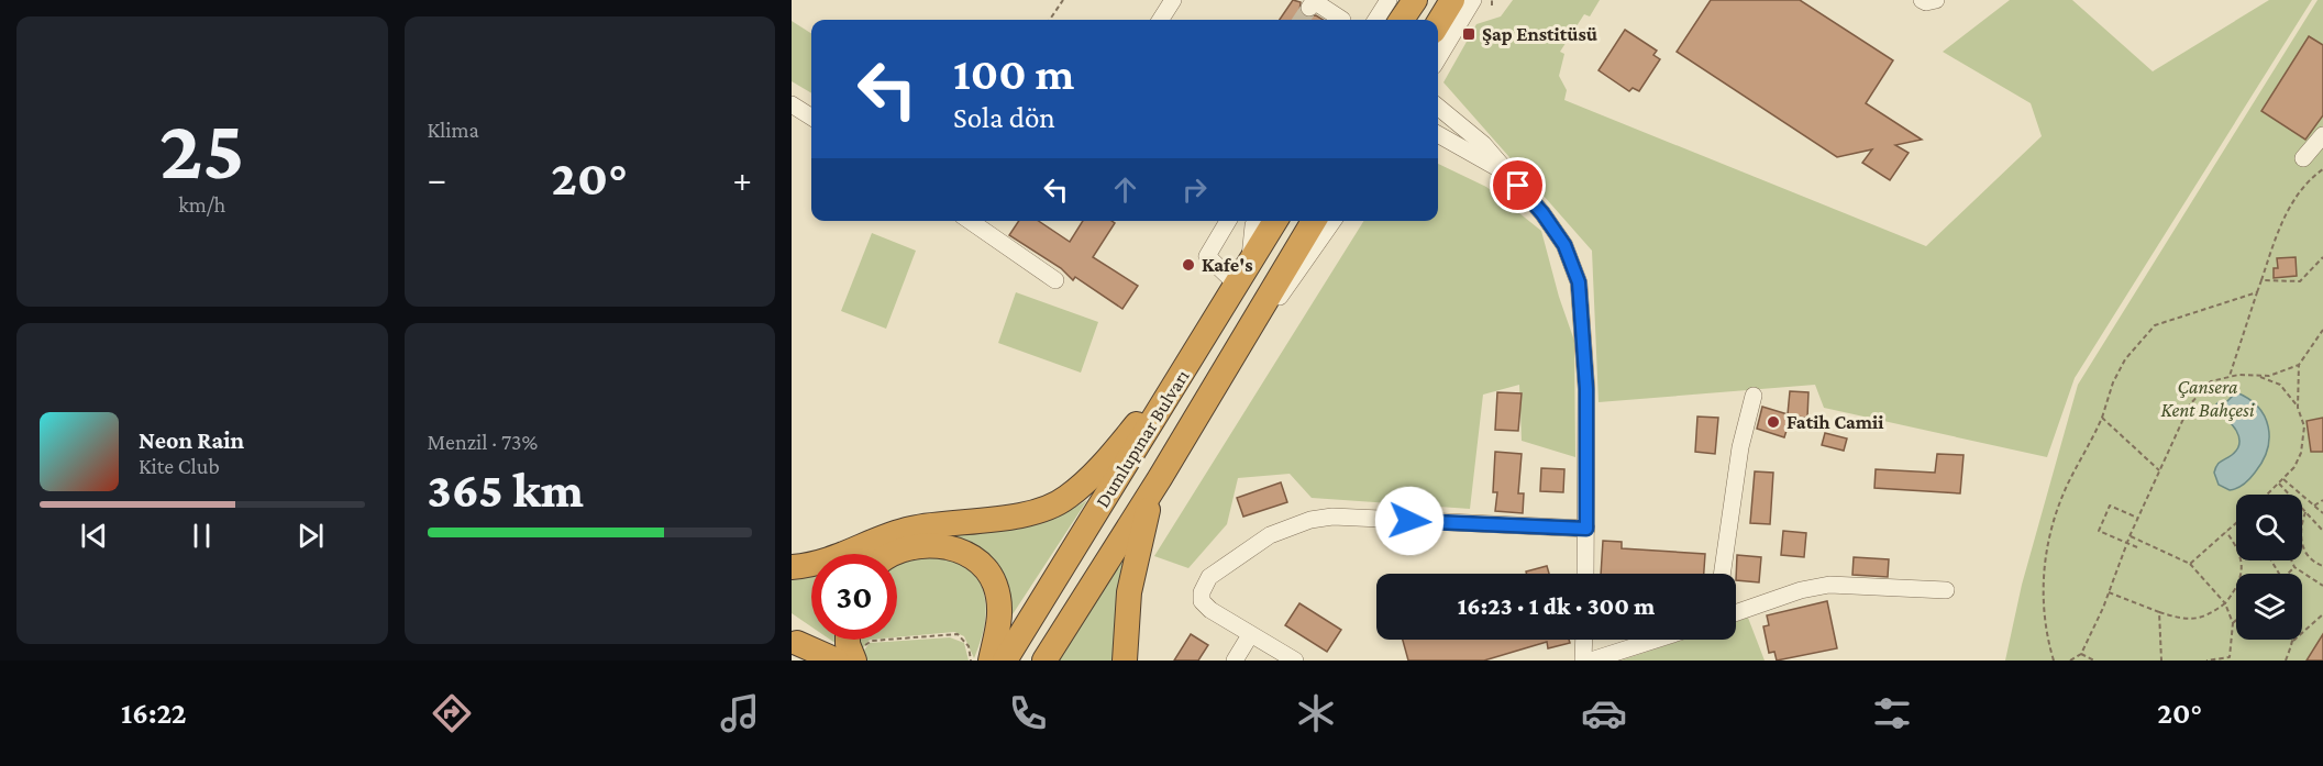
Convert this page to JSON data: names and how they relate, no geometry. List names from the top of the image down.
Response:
{
  "streets": {
    "highway": ["Dumlupınar Bulvarı"]
  },
  "parks": ["Çansera Kent Bahçesi"],
  "places": {
    "transit": ["Şap Enstitüsü"],
    "other": ["Kafe's", "Fatih Camii"]
  },
  "page": {
    "tile": [
      ["25", "km/h"],
      "Klima",
      ["Menzil · 73%", "365 km"]
    ],
    "turn": ["100 m", "Sola dön"],
    "heat": ["−", "20°", "+"],
    "song": ["Neon Rain", "Kite Club"],
    "limit": "30",
    "trip": "16:23 · 1 dk · 300 m",
    "tabs": ["16:22", "20°"]
  }
}
